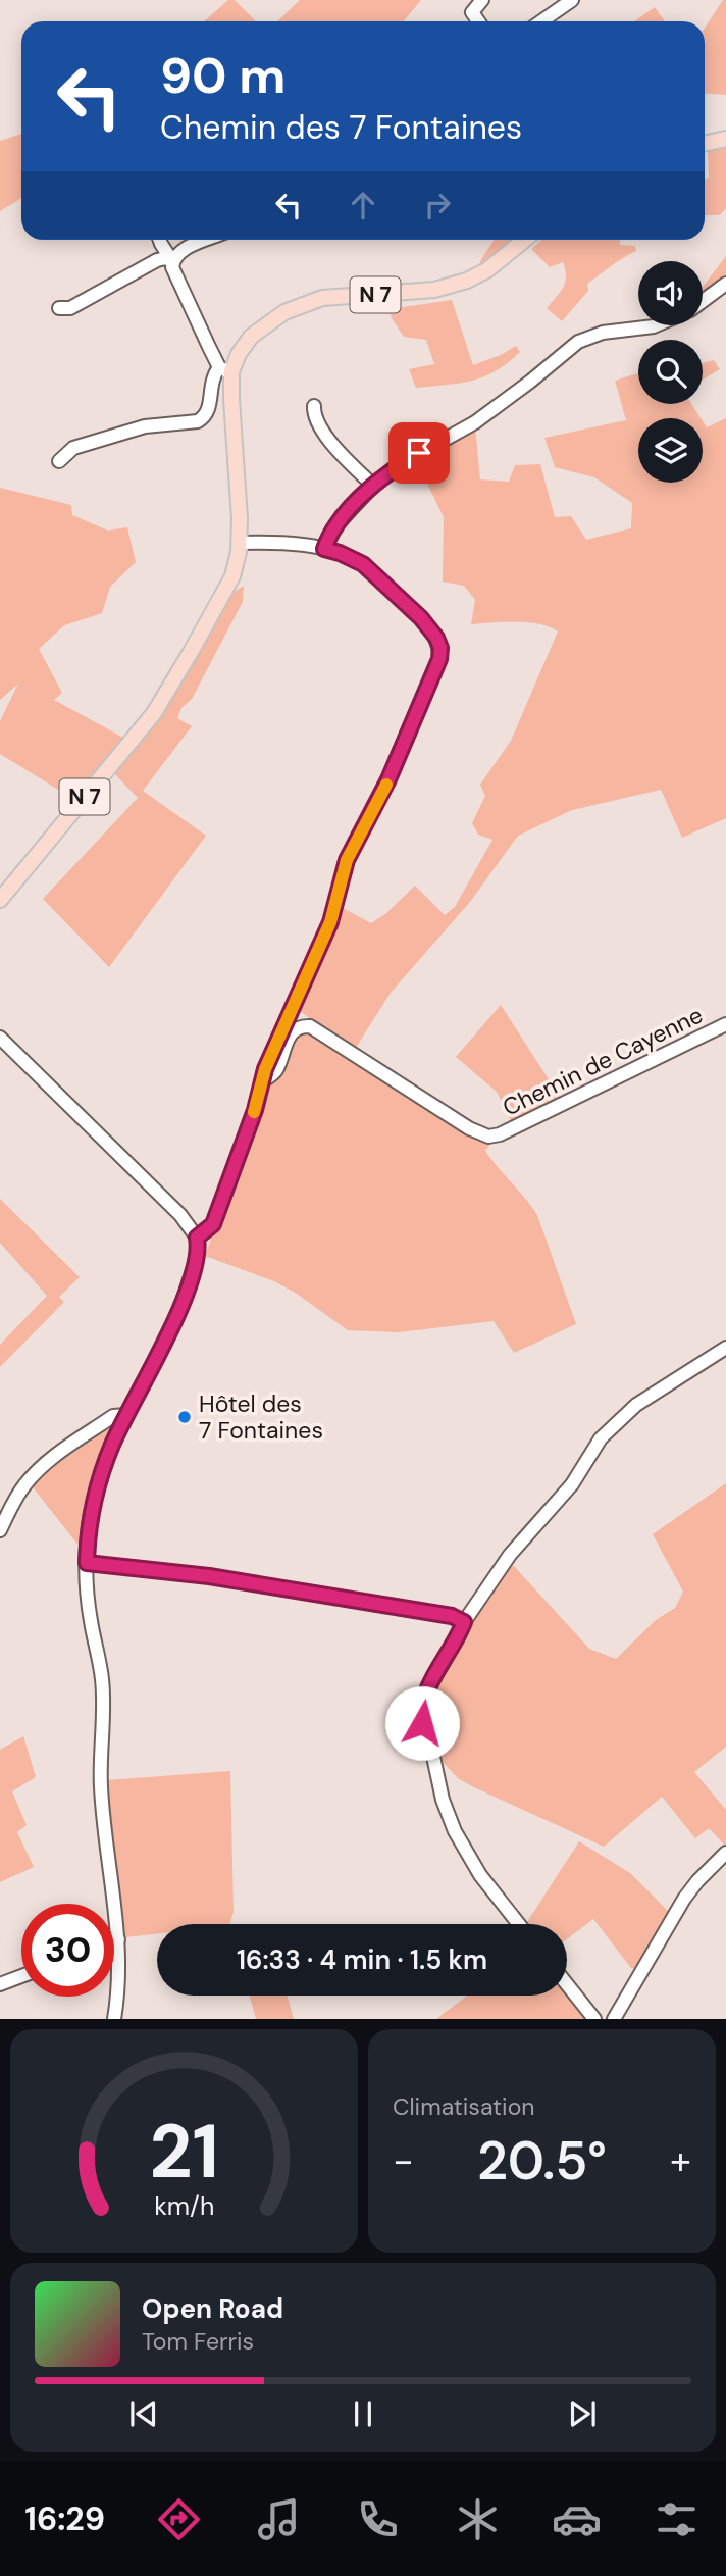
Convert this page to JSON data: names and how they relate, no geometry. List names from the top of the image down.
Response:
{
  "streets": {
    "main road": ["N 7"],
    "street": ["Chemin de Cayenne"]
  },
  "places": ["Hôtel des 7 Fontaines"],
  "page": {
    "turn": ["90 m", "Chemin des 7 Fontaines"],
    "limit": "30",
    "trip": "16:33 · 4 min · 1.5 km",
    "tile": "Climatisation",
    "heat": ["−", "20.5°", "+"],
    "song": ["Open Road", "Tom Ferris"],
    "tabs": "16:29",
    "gauge": ["21", "km/h"]
  }
}
